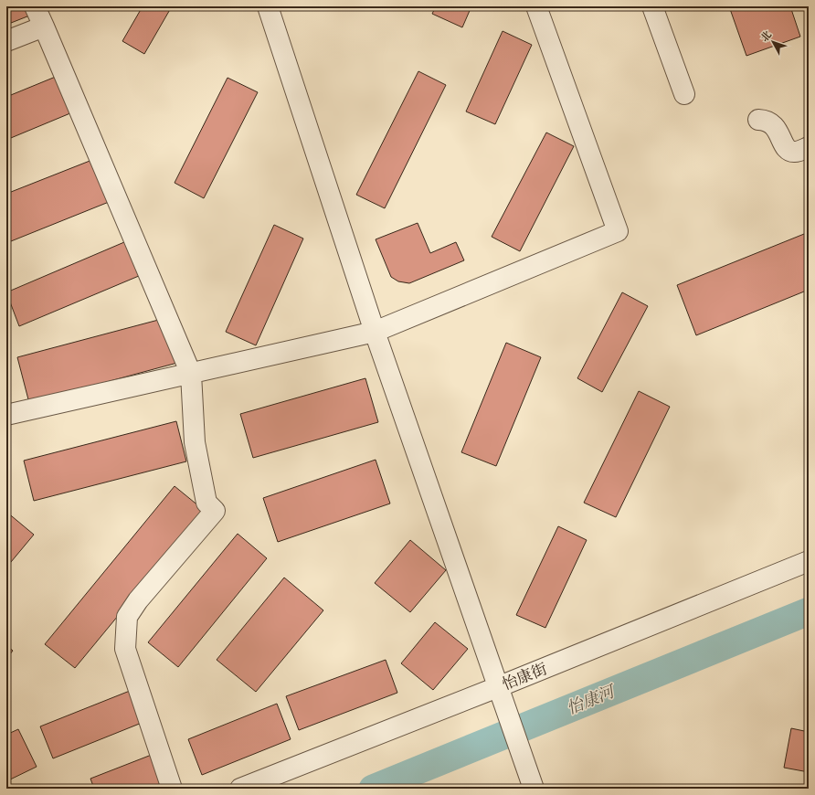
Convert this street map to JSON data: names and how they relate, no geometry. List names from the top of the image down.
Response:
{
  "streets": {
    "street": ["怡康街"]
  },
  "water": ["怡康河"],
  "north": "top left"
}
